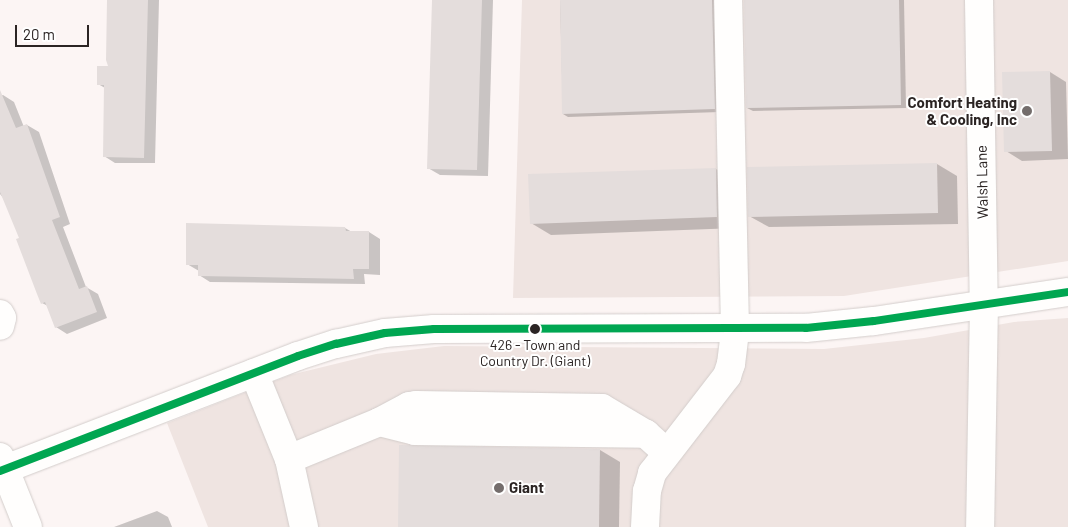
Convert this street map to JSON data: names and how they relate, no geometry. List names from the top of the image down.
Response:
{
  "streets": {
    "street": ["Walsh Lane"]
  },
  "places": ["Comfort Heating & Cooling, Inc", "426 - Town and Country Dr. (Giant)", "Giant"],
  "scale_bar": "20 m"
}
